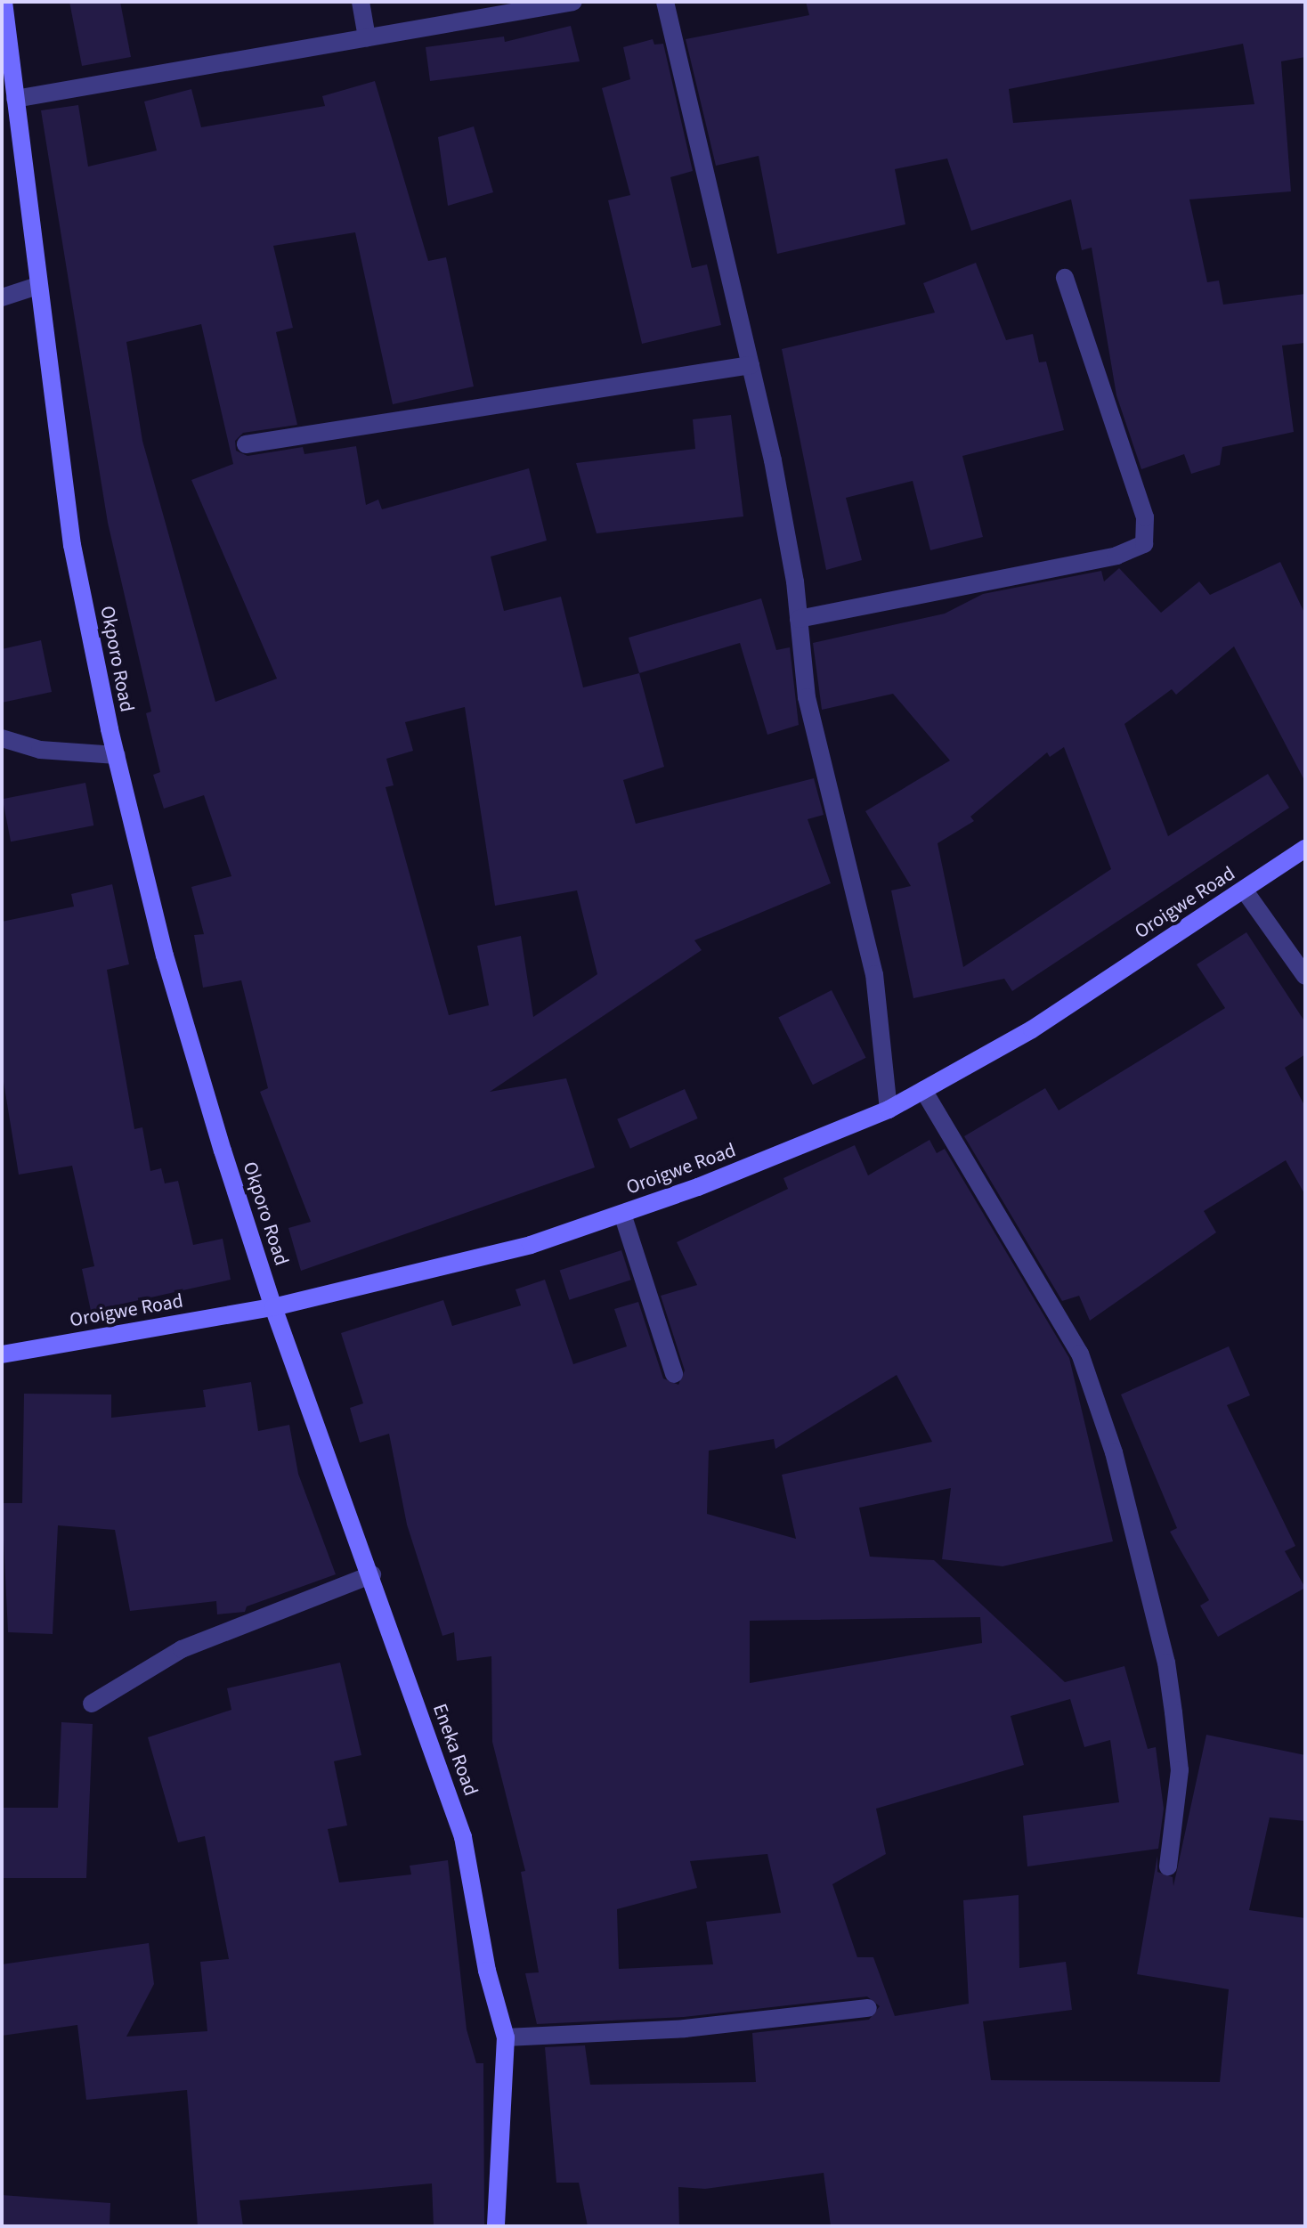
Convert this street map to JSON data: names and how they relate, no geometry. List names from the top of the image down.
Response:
{
  "streets": {
    "main road": ["Okporo Road", "Oroigwe Road", "Eneka Road"]
  },
  "crossings": [
    ["Okporo Road", "Oroigwe Road"],
    ["Okporo Road", "Eneka Road"],
    ["Oroigwe Road", "Eneka Road"]
  ]
}
